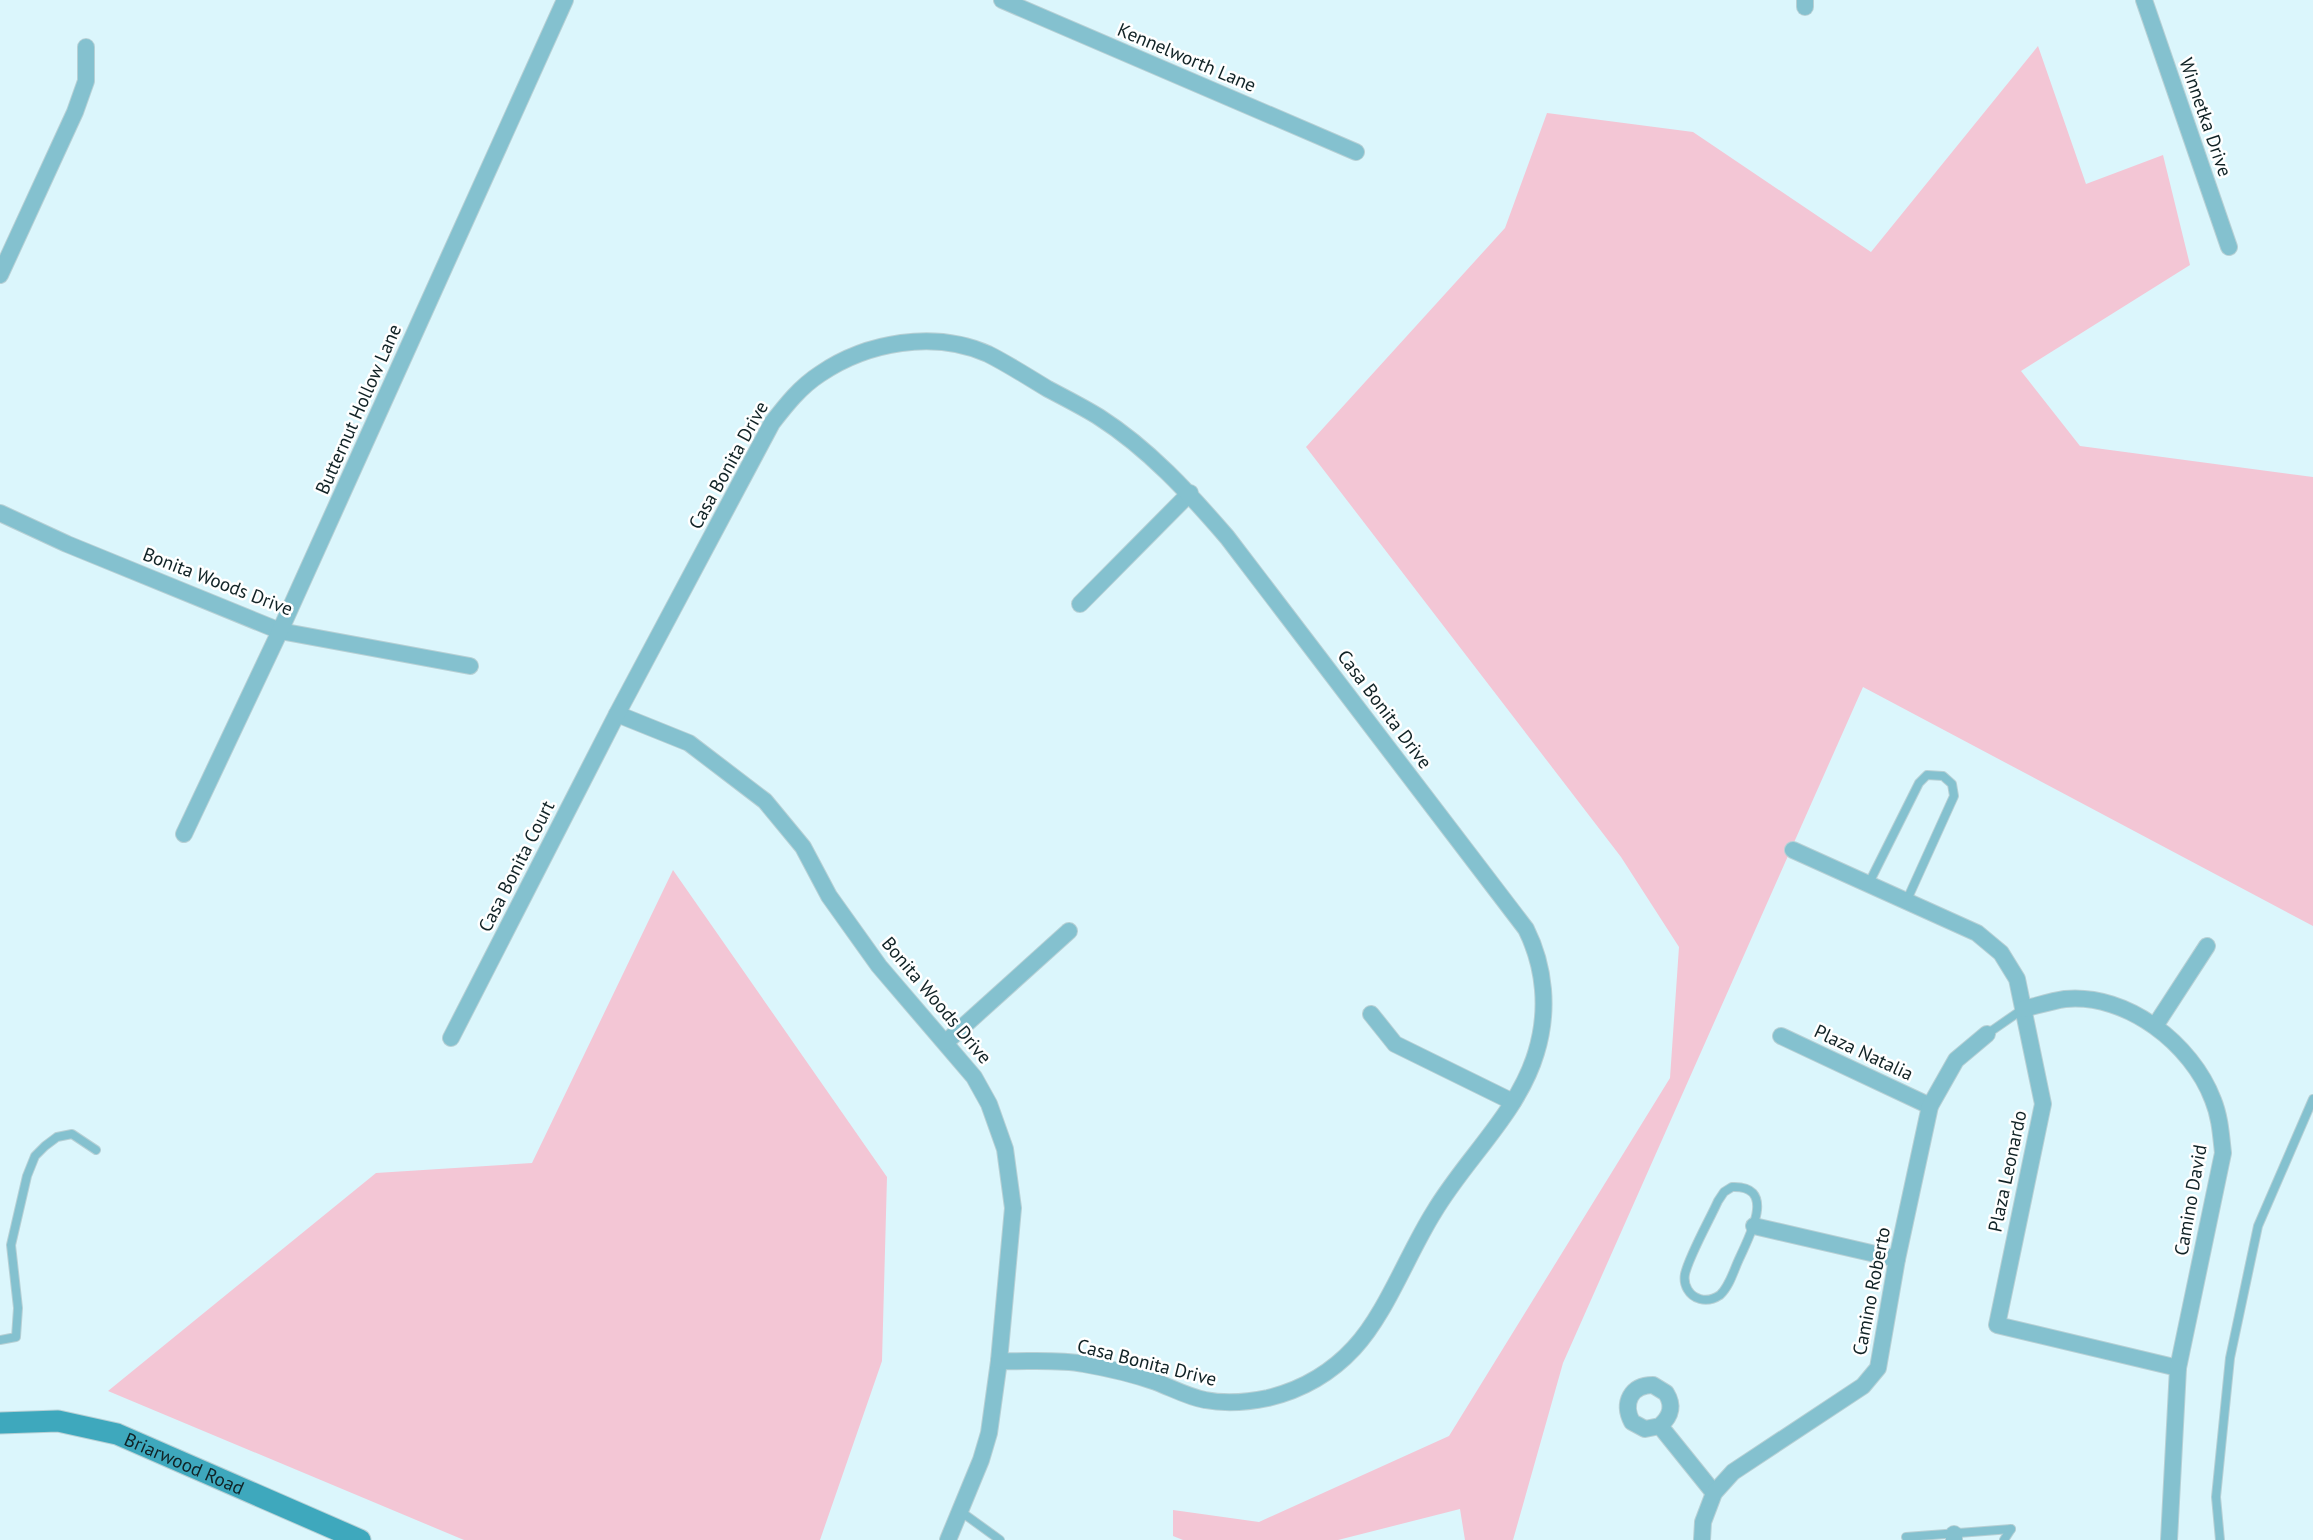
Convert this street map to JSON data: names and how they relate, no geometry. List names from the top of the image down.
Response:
{
  "streets": {
    "main road": ["Briarwood Road"],
    "street": [
      "Kennelworth Lane",
      "Winnetka Drive",
      "Butternut Hollow Lane",
      "Casa Bonita Drive",
      "Bonita Woods Drive",
      "Casa Bonita Court",
      "Plaza Natalia",
      "Plaza Leonardo",
      "Camino David",
      "Camino Roberto"
    ]
  },
  "crossings": [
    ["Butternut Hollow Lane", "Bonita Woods Drive"],
    ["Casa Bonita Drive", "Bonita Woods Drive"],
    ["Casa Bonita Drive", "Casa Bonita Court"],
    ["Bonita Woods Drive", "Casa Bonita Court"],
    ["Plaza Natalia", "Camino Roberto"],
    ["Plaza Leonardo", "Camino David"],
    ["Plaza Leonardo", "Camino Roberto"],
    ["Camino David", "Camino Roberto"]
  ]
}
